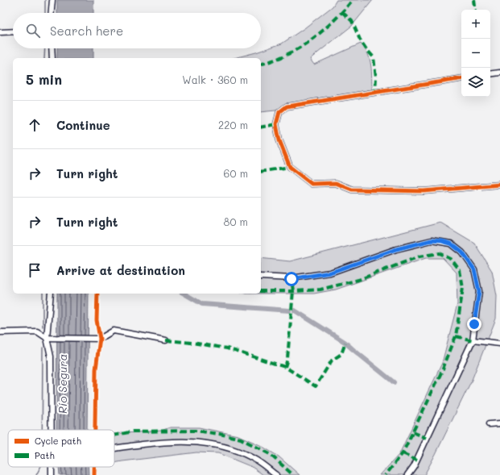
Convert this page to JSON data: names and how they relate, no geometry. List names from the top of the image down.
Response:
{
  "water": ["Río Segura"],
  "legend": ["Cycle path", "Path"],
  "page": {
    "map_buttons": ["+", "−"],
    "search": "Search here",
    "heading": ["5 min", "Walk · 360 m"],
    "list": [
      ["Continue", "220 m"],
      ["Turn right", "60 m"],
      ["Turn right", "80 m"],
      "Arrive at destination"
    ]
  }
}
